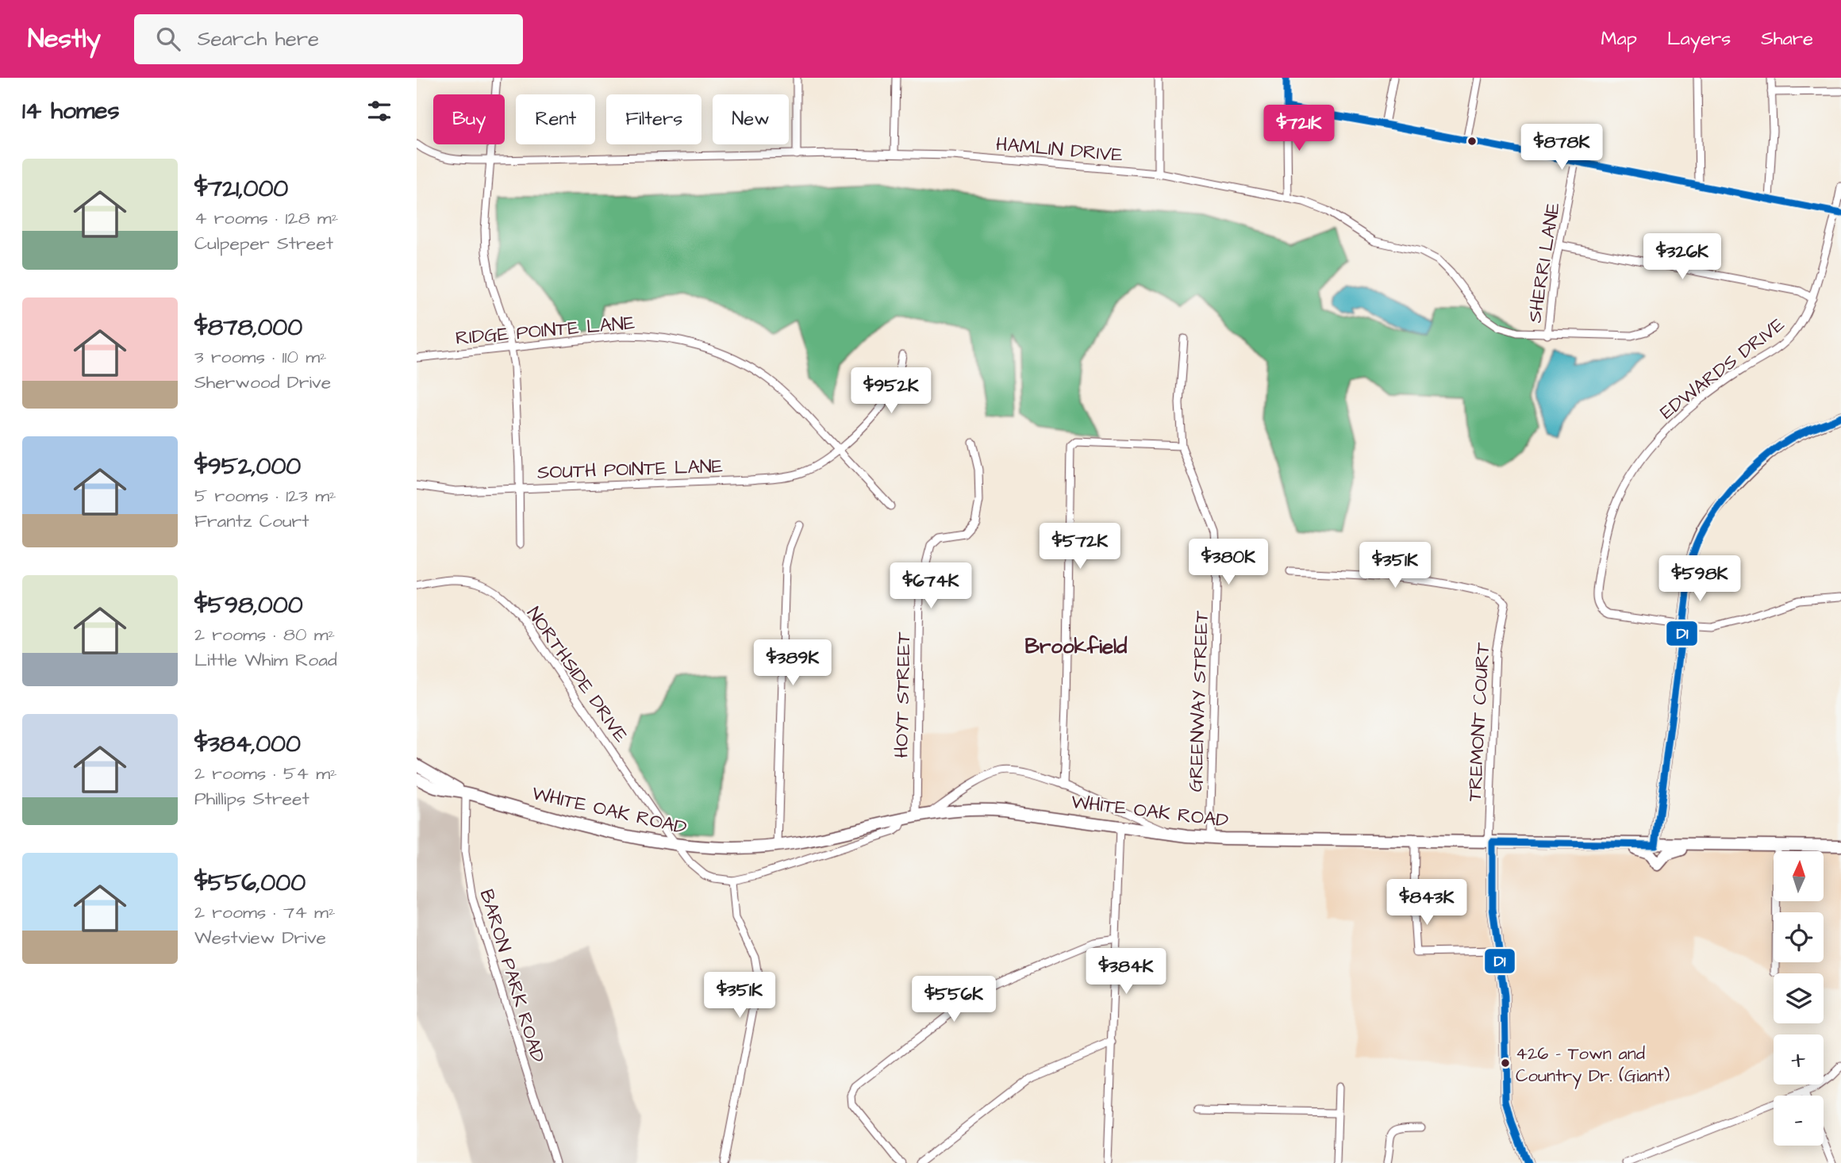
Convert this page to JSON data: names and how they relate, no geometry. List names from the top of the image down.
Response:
{
  "streets": {
    "main road": ["WHITE OAK ROAD"],
    "street": [
      "HAMLIN DRIVE",
      "SHERRI LANE",
      "RIDGE POINTE LANE",
      "EDWARDS DRIVE",
      "SOUTH POINTE LANE",
      "NORTHSIDE DRIVE",
      "HOYT STREET",
      "GREENWAY STREET",
      "TREMONT COURT",
      "BARON PARK ROAD"
    ]
  },
  "crossings": [
    ["HAMLIN DRIVE", "SHERRI LANE"],
    ["RIDGE POINTE LANE", "SOUTH POINTE LANE"],
    ["NORTHSIDE DRIVE", "WHITE OAK ROAD"],
    ["HOYT STREET", "WHITE OAK ROAD"],
    ["GREENWAY STREET", "WHITE OAK ROAD"],
    ["TREMONT COURT", "WHITE OAK ROAD"],
    ["WHITE OAK ROAD", "BARON PARK ROAD"]
  ],
  "districts": ["Brookfield"],
  "places": ["426 - Town and Country Dr. (Giant)"],
  "lines": ["transit line D1"],
  "north": "top",
  "page": {
    "header": "Nestly",
    "search": "Search here",
    "nav": ["Map", "Layers", "Share"],
    "heading": "14 homes",
    "chip": [
      "Buy",
      "Rent",
      "Filters",
      "New"
    ],
    "price": [
      "$721K",
      "$878K",
      "$326K",
      "$952K",
      "$572K",
      "$380K",
      "$351K",
      "$598K",
      "$674K",
      "$389K",
      "$843K",
      "$384K",
      "$351K",
      "$556K"
    ],
    "list": [
      {
        "name": "$721,000",
        "note": "4 rooms · 128 m² · Culpeper Street"
      },
      {
        "name": "$878,000",
        "note": "3 rooms · 110 m² · Sherwood Drive"
      },
      {
        "name": "$952,000",
        "note": "5 rooms · 123 m² · Frantz Court"
      },
      {
        "name": "$598,000",
        "note": "2 rooms · 80 m² · Little Whim Road"
      },
      {
        "name": "$384,000",
        "note": "2 rooms · 54 m² · Phillips Street"
      },
      {
        "name": "$556,000",
        "note": "2 rooms · 74 m² · Westview Drive"
      }
    ],
    "map_buttons": ["+", "−"]
  }
}
